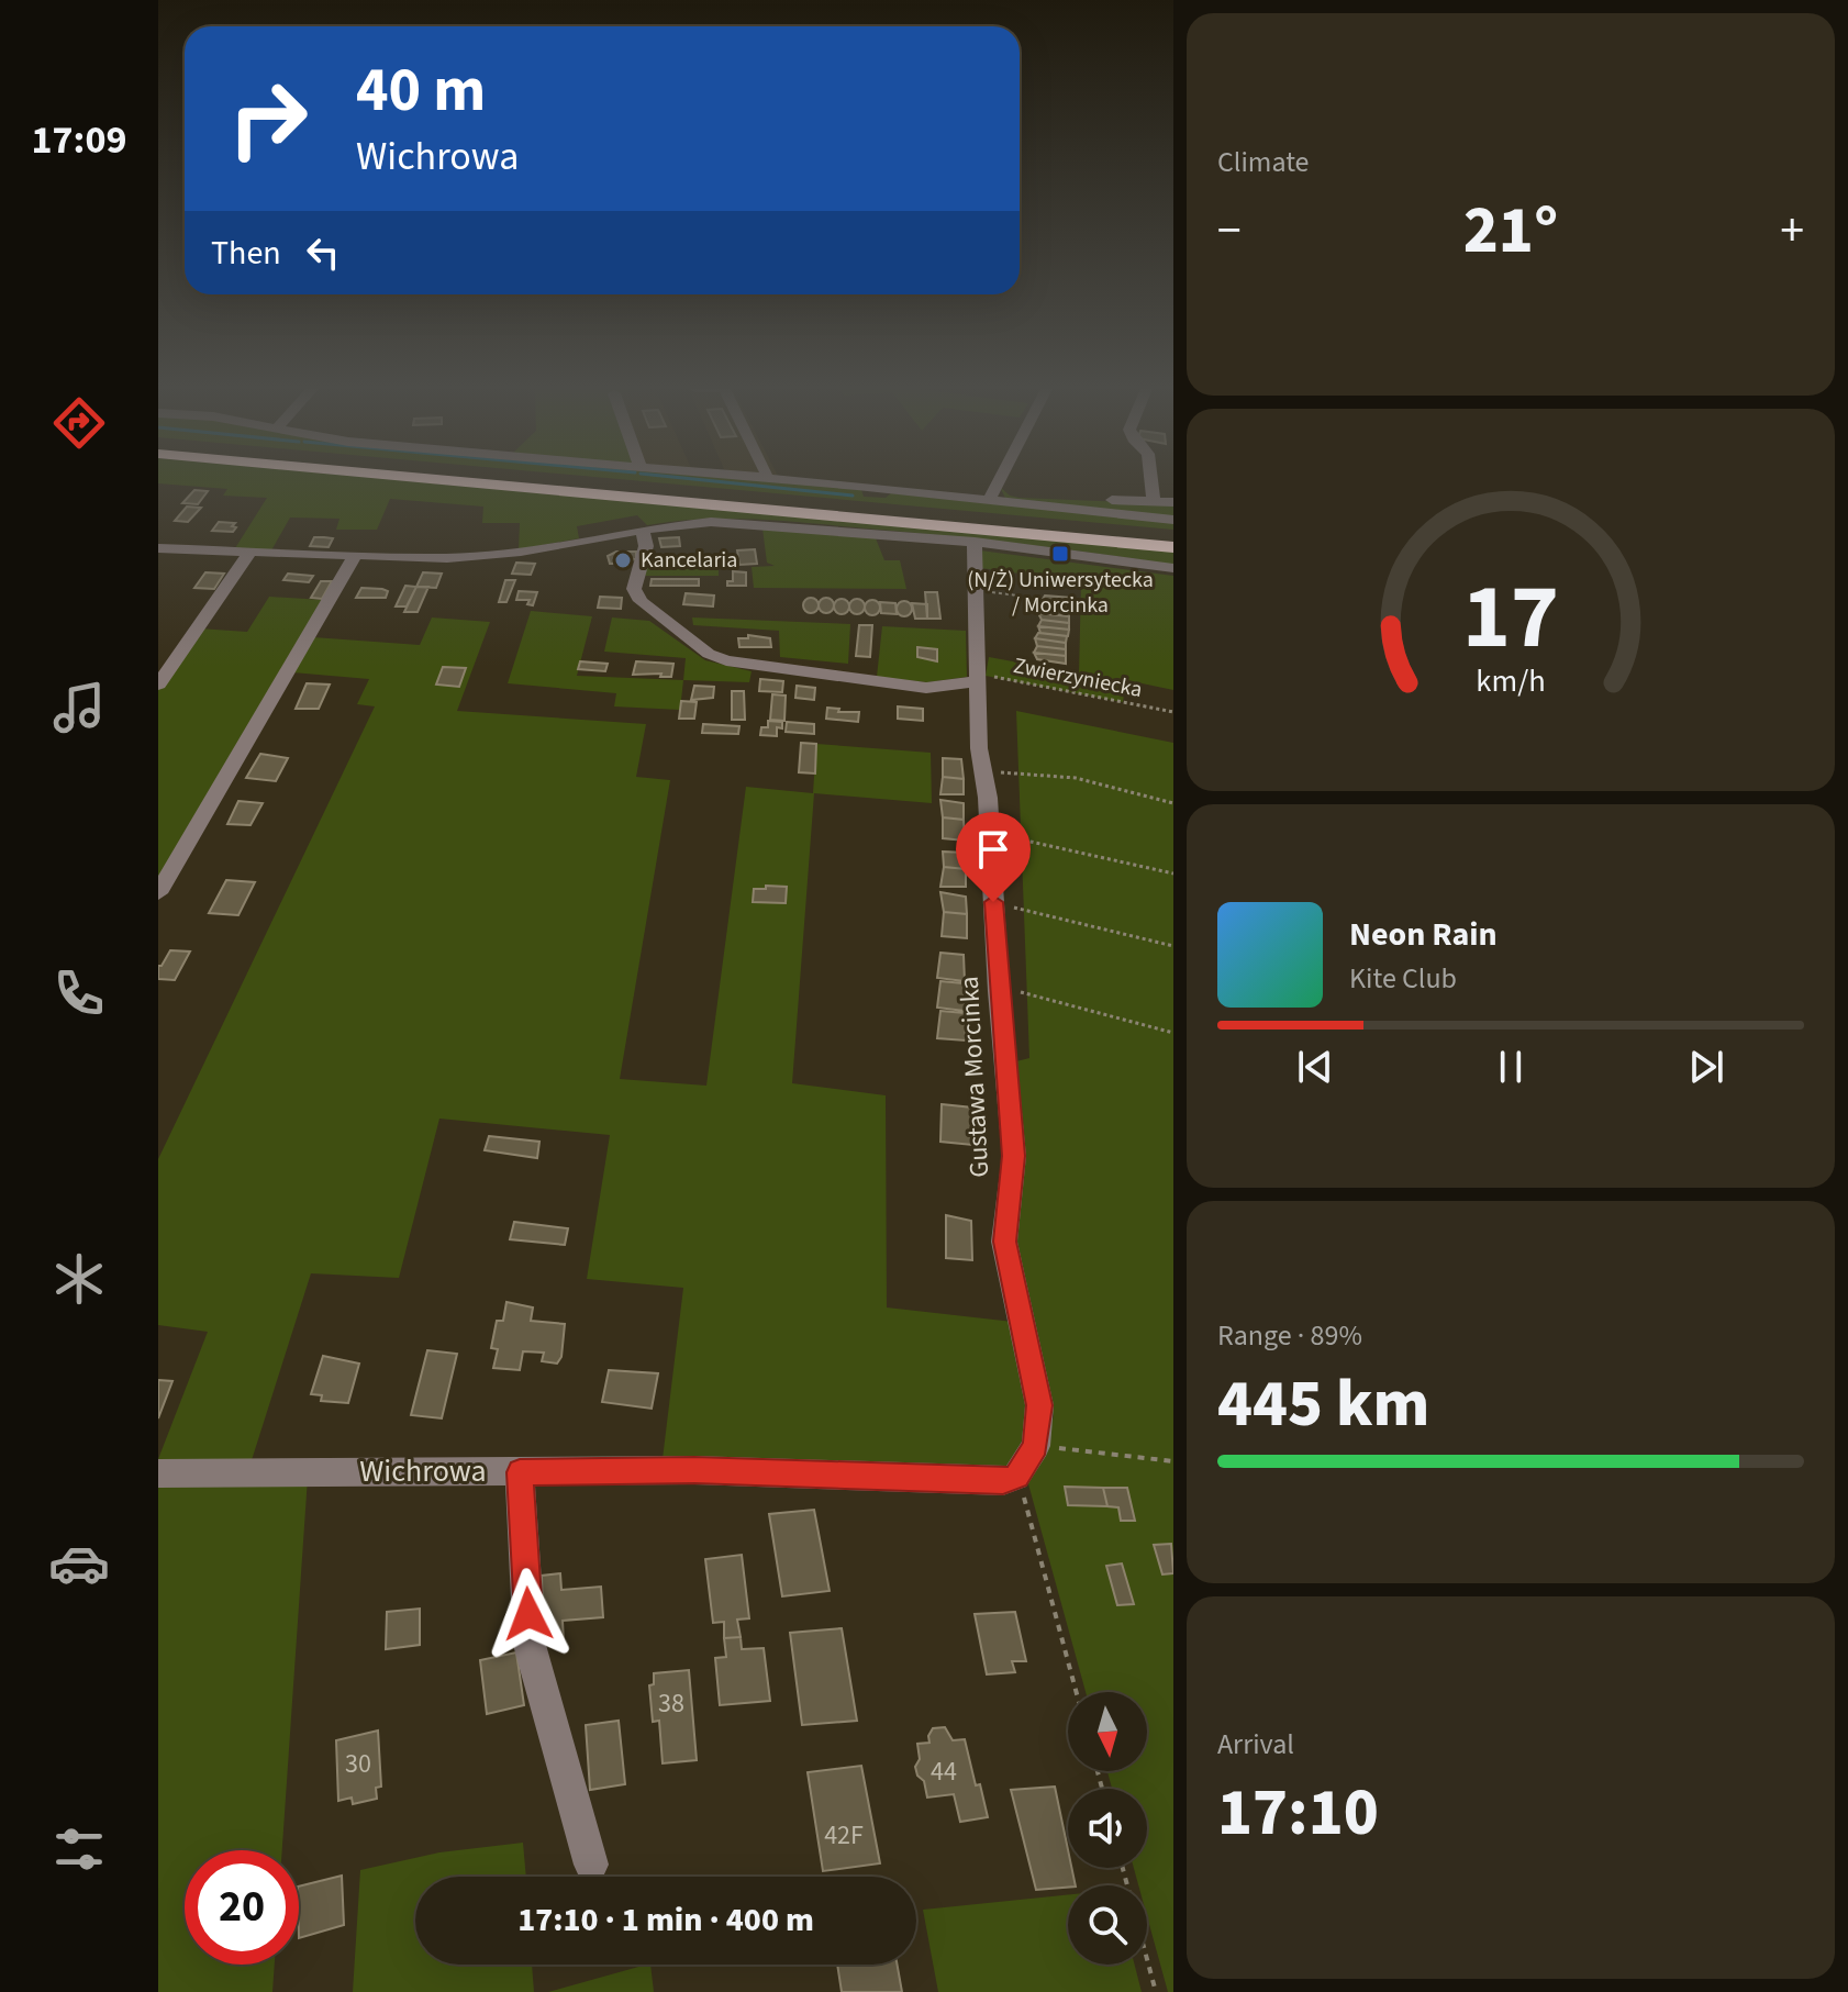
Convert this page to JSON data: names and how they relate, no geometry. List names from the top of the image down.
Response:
{
  "streets": {
    "street": ["Gustawa Morcinka", "Wichrowa"],
    "path": ["Zwierzyniecka"]
  },
  "crossings": [
    ["Zwierzyniecka", "Gustawa Morcinka"]
  ],
  "places": {
    "transit": ["(N/Ż) Uniwersytecka / Morcinka"],
    "other": ["Kancelaria"]
  },
  "house_numbers": [
    "38",
    "30",
    "44",
    "42F"
  ],
  "north": "bottom",
  "page": {
    "tabs": "17:09",
    "tile": [
      "Climate",
      ["Range · 89%", "445 km"],
      ["Arrival", "17:10"]
    ],
    "turn": ["40 m", "Wichrowa"],
    "heat": ["−", "21°", "+"],
    "then": "Then",
    "song": ["Neon Rain", "Kite Club"],
    "limit": "20",
    "trip": "17:10 · 1 min · 400 m",
    "gauge": ["17", "km/h"]
  }
}
